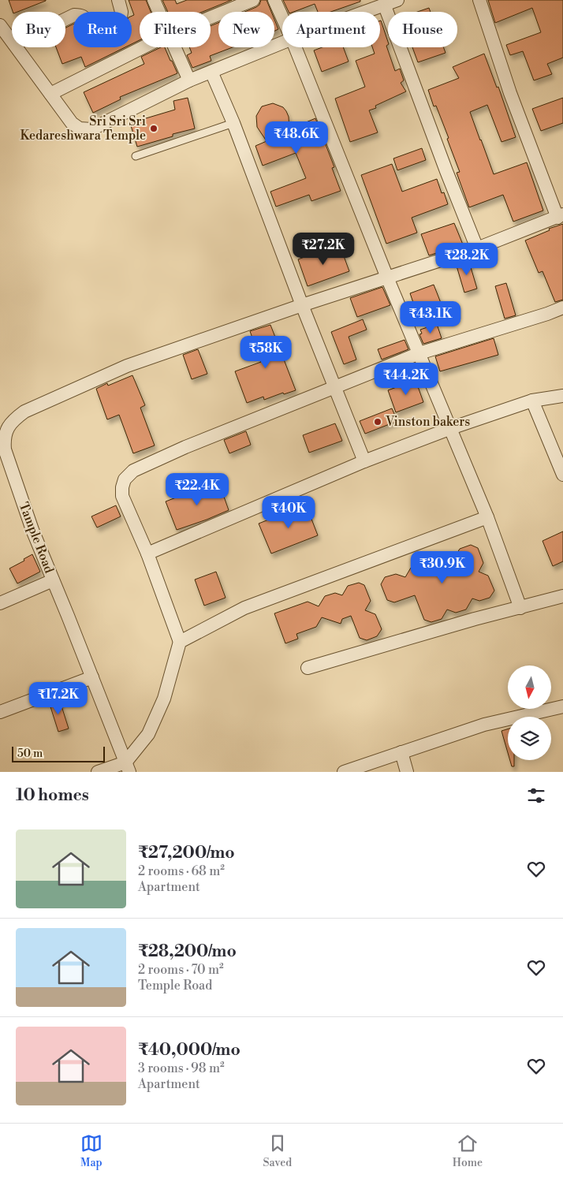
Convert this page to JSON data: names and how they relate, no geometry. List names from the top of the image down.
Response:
{
  "streets": {
    "street": ["Tample Road"]
  },
  "places": ["Sri Sri Sri Kedareshwara Temple", "Vinston bakers"],
  "scale_bar": "50 m",
  "north": "bottom",
  "page": {
    "chip": [
      "Buy",
      "Rent",
      "Filters",
      "New",
      "Apartment",
      "House"
    ],
    "price": [
      "₹48.6K",
      "₹27.2K",
      "₹28.2K",
      "₹43.1K",
      "₹58K",
      "₹44.2K",
      "₹22.4K",
      "₹40K",
      "₹30.9K",
      "₹17.2K"
    ],
    "scale": "50 m",
    "heading": "10 homes",
    "list": [
      {
        "name": "₹27,200/mo",
        "note": "2 rooms · 68 m² · Apartment"
      },
      {
        "name": "₹28,200/mo",
        "note": "2 rooms · 70 m² · Temple Road"
      },
      {
        "name": "₹40,000/mo",
        "note": "3 rooms · 98 m² · Apartment"
      }
    ],
    "tabs": ["Map", "Saved", "Home"]
  }
}
